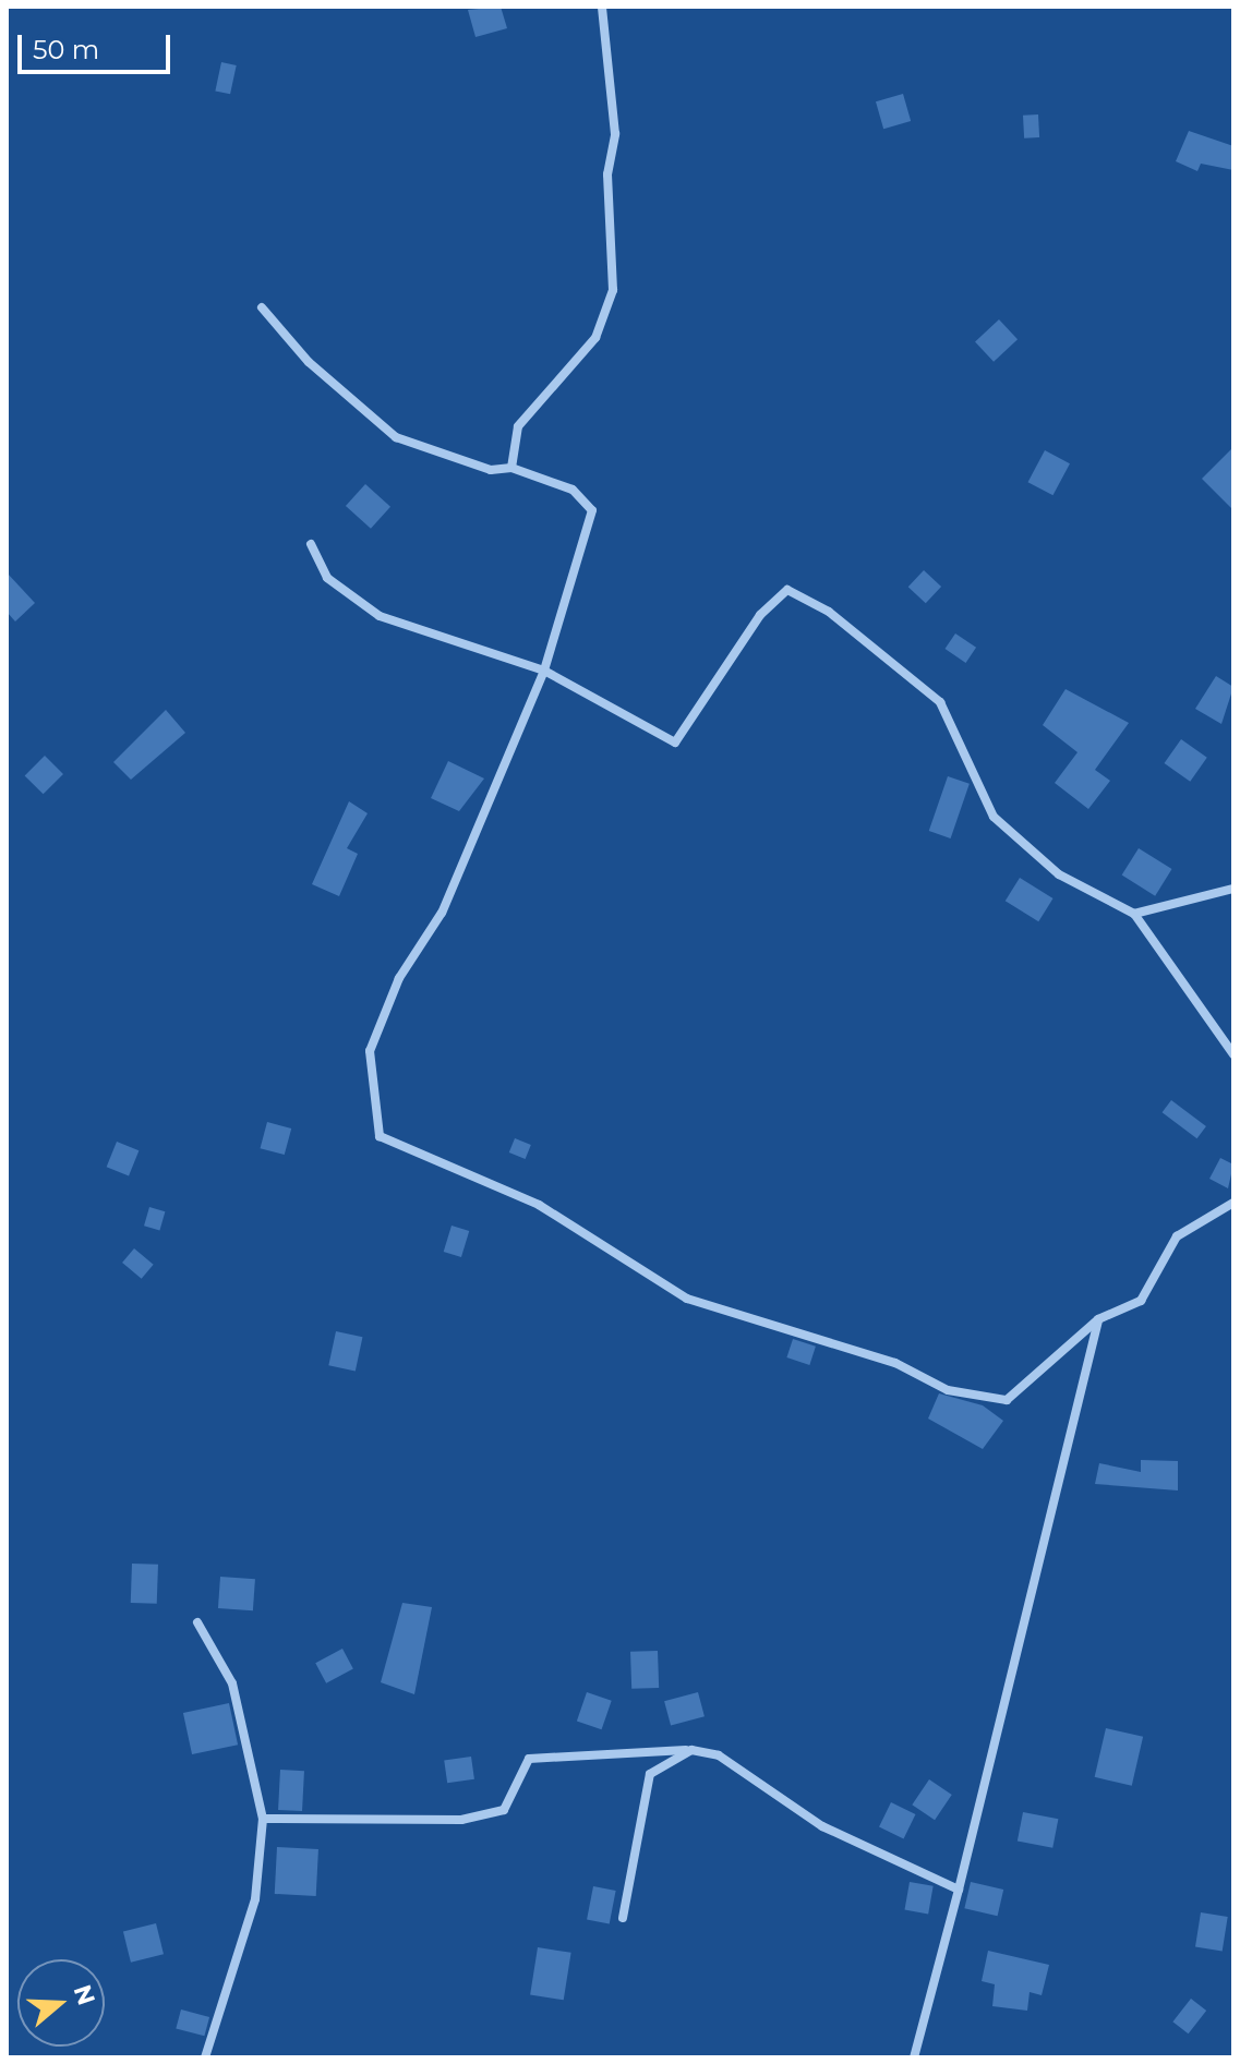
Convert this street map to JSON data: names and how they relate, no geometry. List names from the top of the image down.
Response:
{
  "scale_bar": "50 m",
  "north": "right"
}
